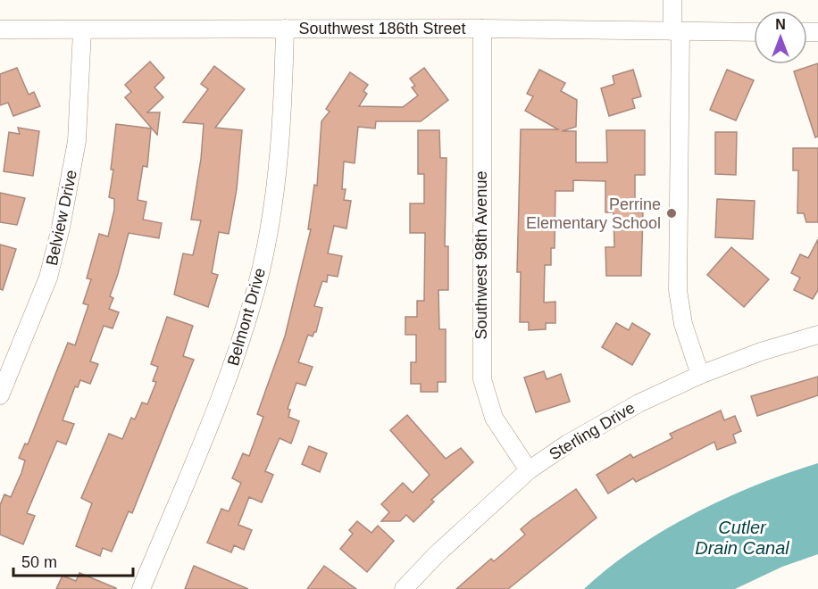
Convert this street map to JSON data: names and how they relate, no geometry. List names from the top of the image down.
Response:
{
  "streets": {
    "street": [
      "Southwest 186th Street",
      "Belview Drive",
      "Southwest 98th Avenue",
      "Belmont Drive",
      "Sterling Drive"
    ]
  },
  "crossings": [
    ["Southwest 186th Street", "Belview Drive"],
    ["Southwest 186th Street", "Southwest 98th Avenue"],
    ["Southwest 186th Street", "Belmont Drive"],
    ["Southwest 98th Avenue", "Sterling Drive"]
  ],
  "water": ["Cutler Drain Canal"],
  "places": ["Perrine Elementary School"],
  "scale_bar": "50 m",
  "north": "top"
}
